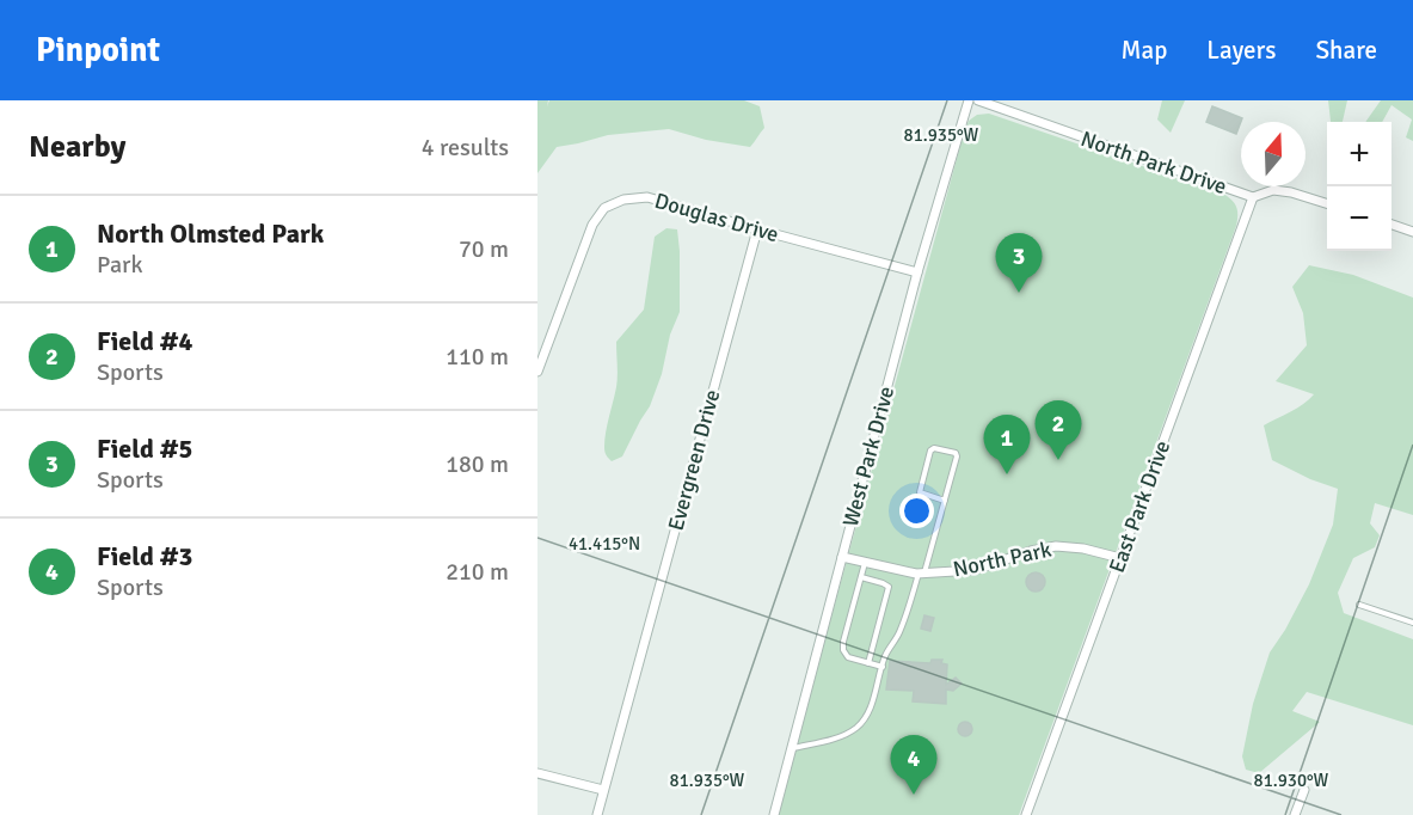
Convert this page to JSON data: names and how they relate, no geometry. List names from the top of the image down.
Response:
{
  "streets": {
    "street": [
      "North Park Drive",
      "Douglas Drive",
      "West Park Drive",
      "Evergreen Drive",
      "East Park Drive",
      "North Park"
    ]
  },
  "crossings": [
    ["North Park Drive", "East Park Drive"],
    ["Douglas Drive", "West Park Drive"],
    ["Douglas Drive", "Evergreen Drive"],
    ["West Park Drive", "North Park"],
    ["East Park Drive", "North Park"]
  ],
  "north": "top",
  "page": {
    "header": "Pinpoint",
    "nav": ["Map", "Layers", "Share"],
    "heading": ["Nearby", "4 results"],
    "map_buttons": ["+", "−"],
    "list": [
      {
        "mark": "1",
        "name": "North Olmsted Park",
        "note": "Park",
        "value": "70 m"
      },
      {
        "mark": "2",
        "name": "Field #4",
        "note": "Sports",
        "value": "110 m"
      },
      {
        "mark": "3",
        "name": "Field #5",
        "note": "Sports",
        "value": "180 m"
      },
      {
        "mark": "4",
        "name": "Field #3",
        "note": "Sports",
        "value": "210 m"
      }
    ],
    "pins": [
      "3",
      "2",
      "1",
      "4"
    ]
  },
  "coordinates": ["81.935°W", "41.415°N", "81.930°W"]
}
